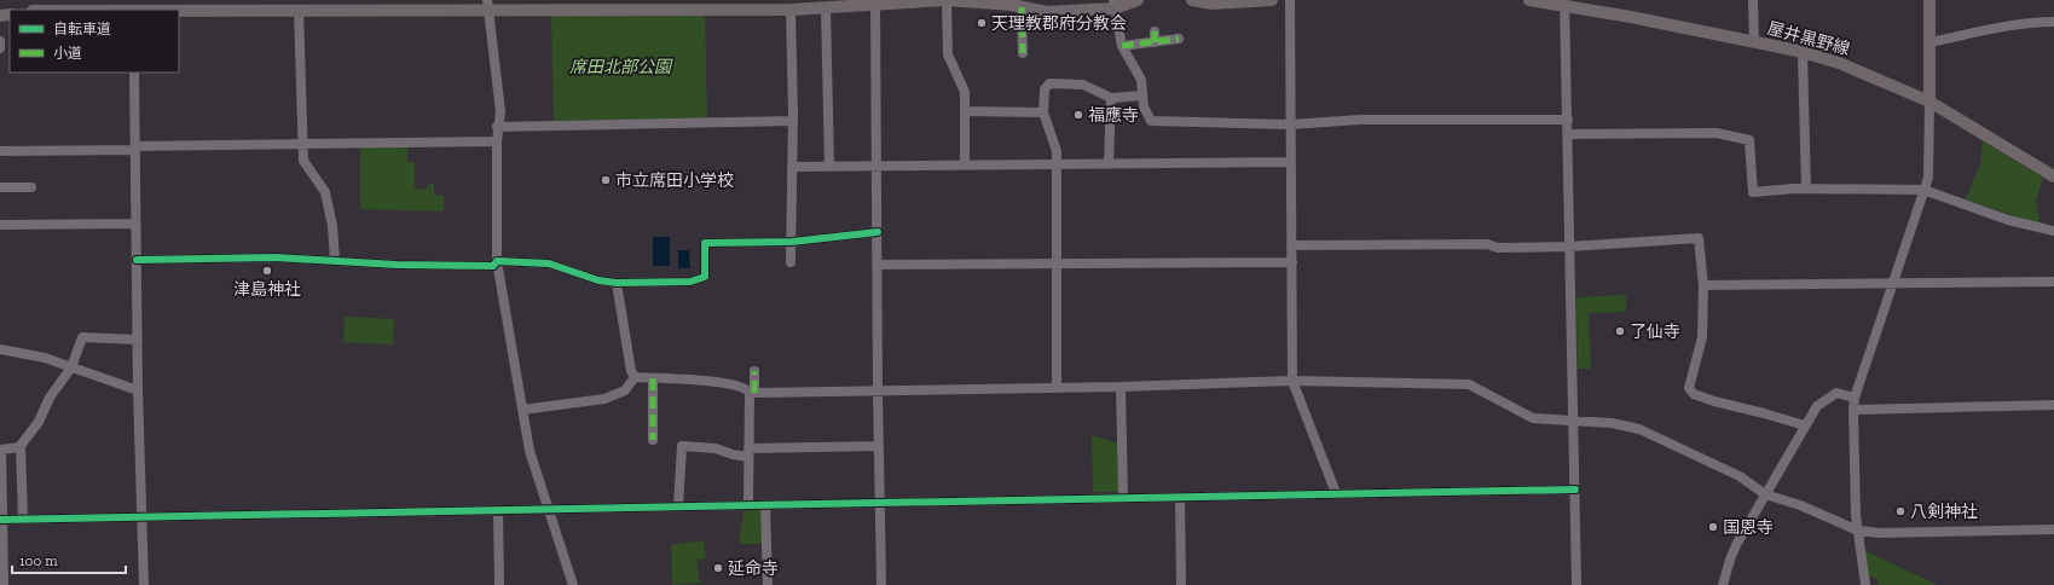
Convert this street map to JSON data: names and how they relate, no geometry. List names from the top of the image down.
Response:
{
  "streets": {
    "main road": ["屋井黒野線"]
  },
  "parks": ["席田北部公園"],
  "places": [
    "天理教郡府分教会",
    "福應寺",
    "市立席田小学校",
    "津島神社",
    "了仙寺",
    "八剣神社",
    "国恩寺",
    "延命寺"
  ],
  "legend": ["自転車道", "小道"],
  "scale_bar": "100 m"
}
